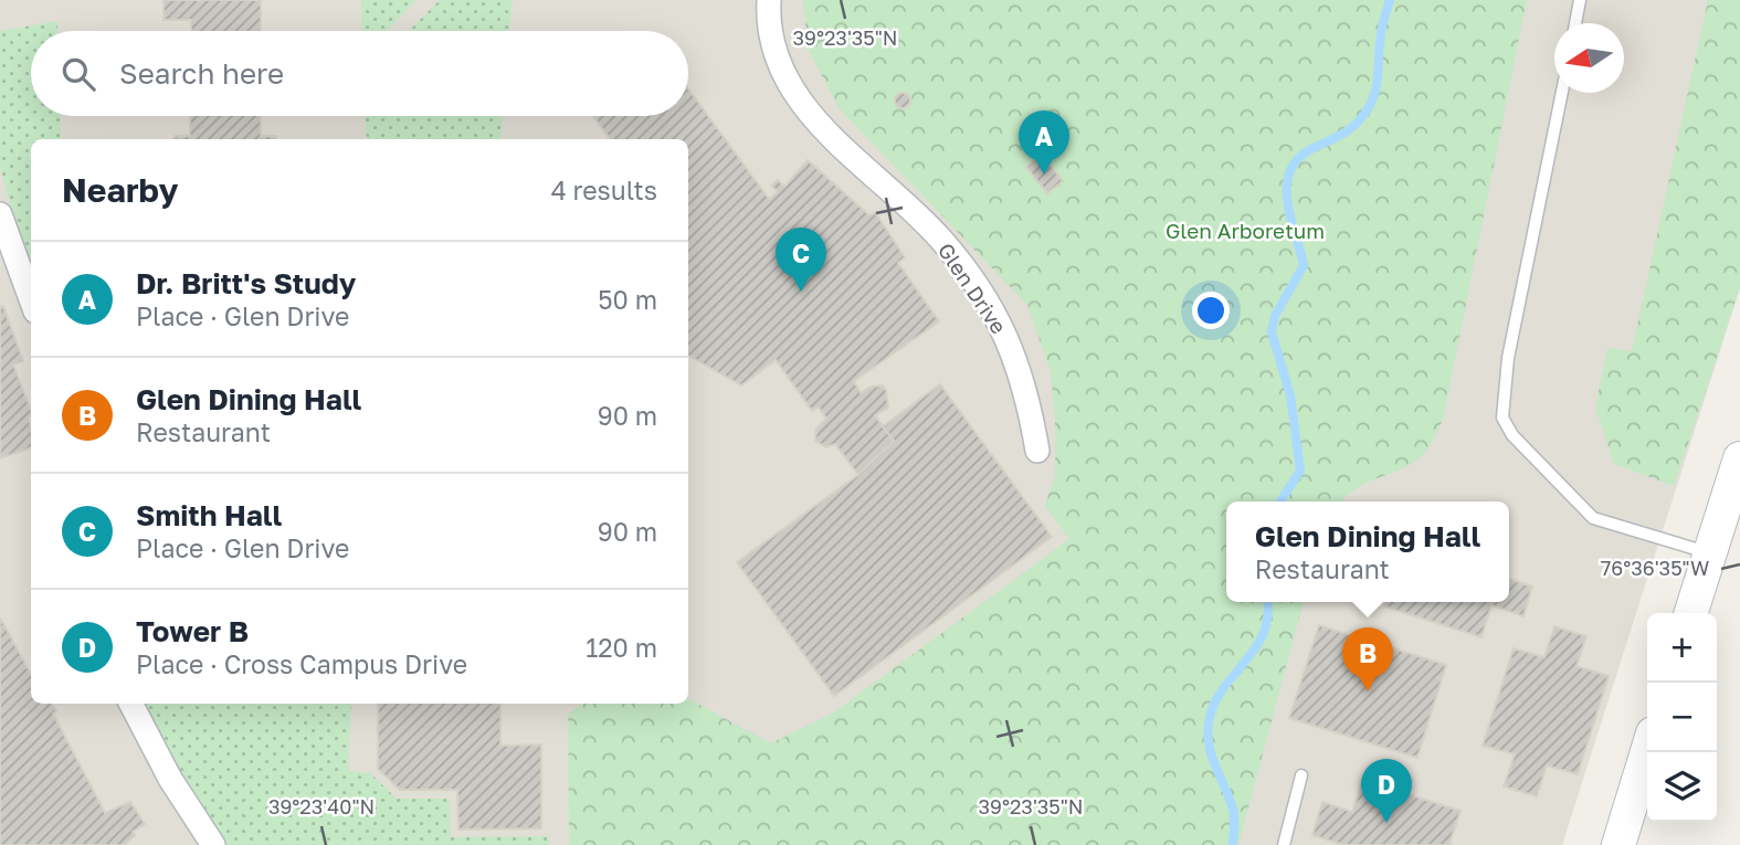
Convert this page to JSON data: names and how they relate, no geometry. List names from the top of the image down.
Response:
{
  "streets": {
    "street": ["Glen Drive"]
  },
  "parks": ["Glen Arboretum"],
  "north": "left",
  "page": {
    "search": "Search here",
    "pins": [
      "A",
      "C",
      "B",
      "D"
    ],
    "heading": ["Nearby", "4 results"],
    "list": [
      {
        "mark": "A",
        "name": "Dr. Britt's Study",
        "note": "Place · Glen Drive",
        "value": "50 m"
      },
      {
        "mark": "B",
        "name": "Glen Dining Hall",
        "note": "Restaurant",
        "value": "90 m"
      },
      {
        "mark": "C",
        "name": "Smith Hall",
        "note": "Place · Glen Drive",
        "value": "90 m"
      },
      {
        "mark": "D",
        "name": "Tower B",
        "note": "Place · Cross Campus Drive",
        "value": "120 m"
      }
    ],
    "popup": ["Glen Dining Hall", "Restaurant"],
    "map_buttons": ["+", "−"]
  },
  "coordinates": ["39°23'35\"N", "76°36'35\"W", "39°23'40\"N"]
}
